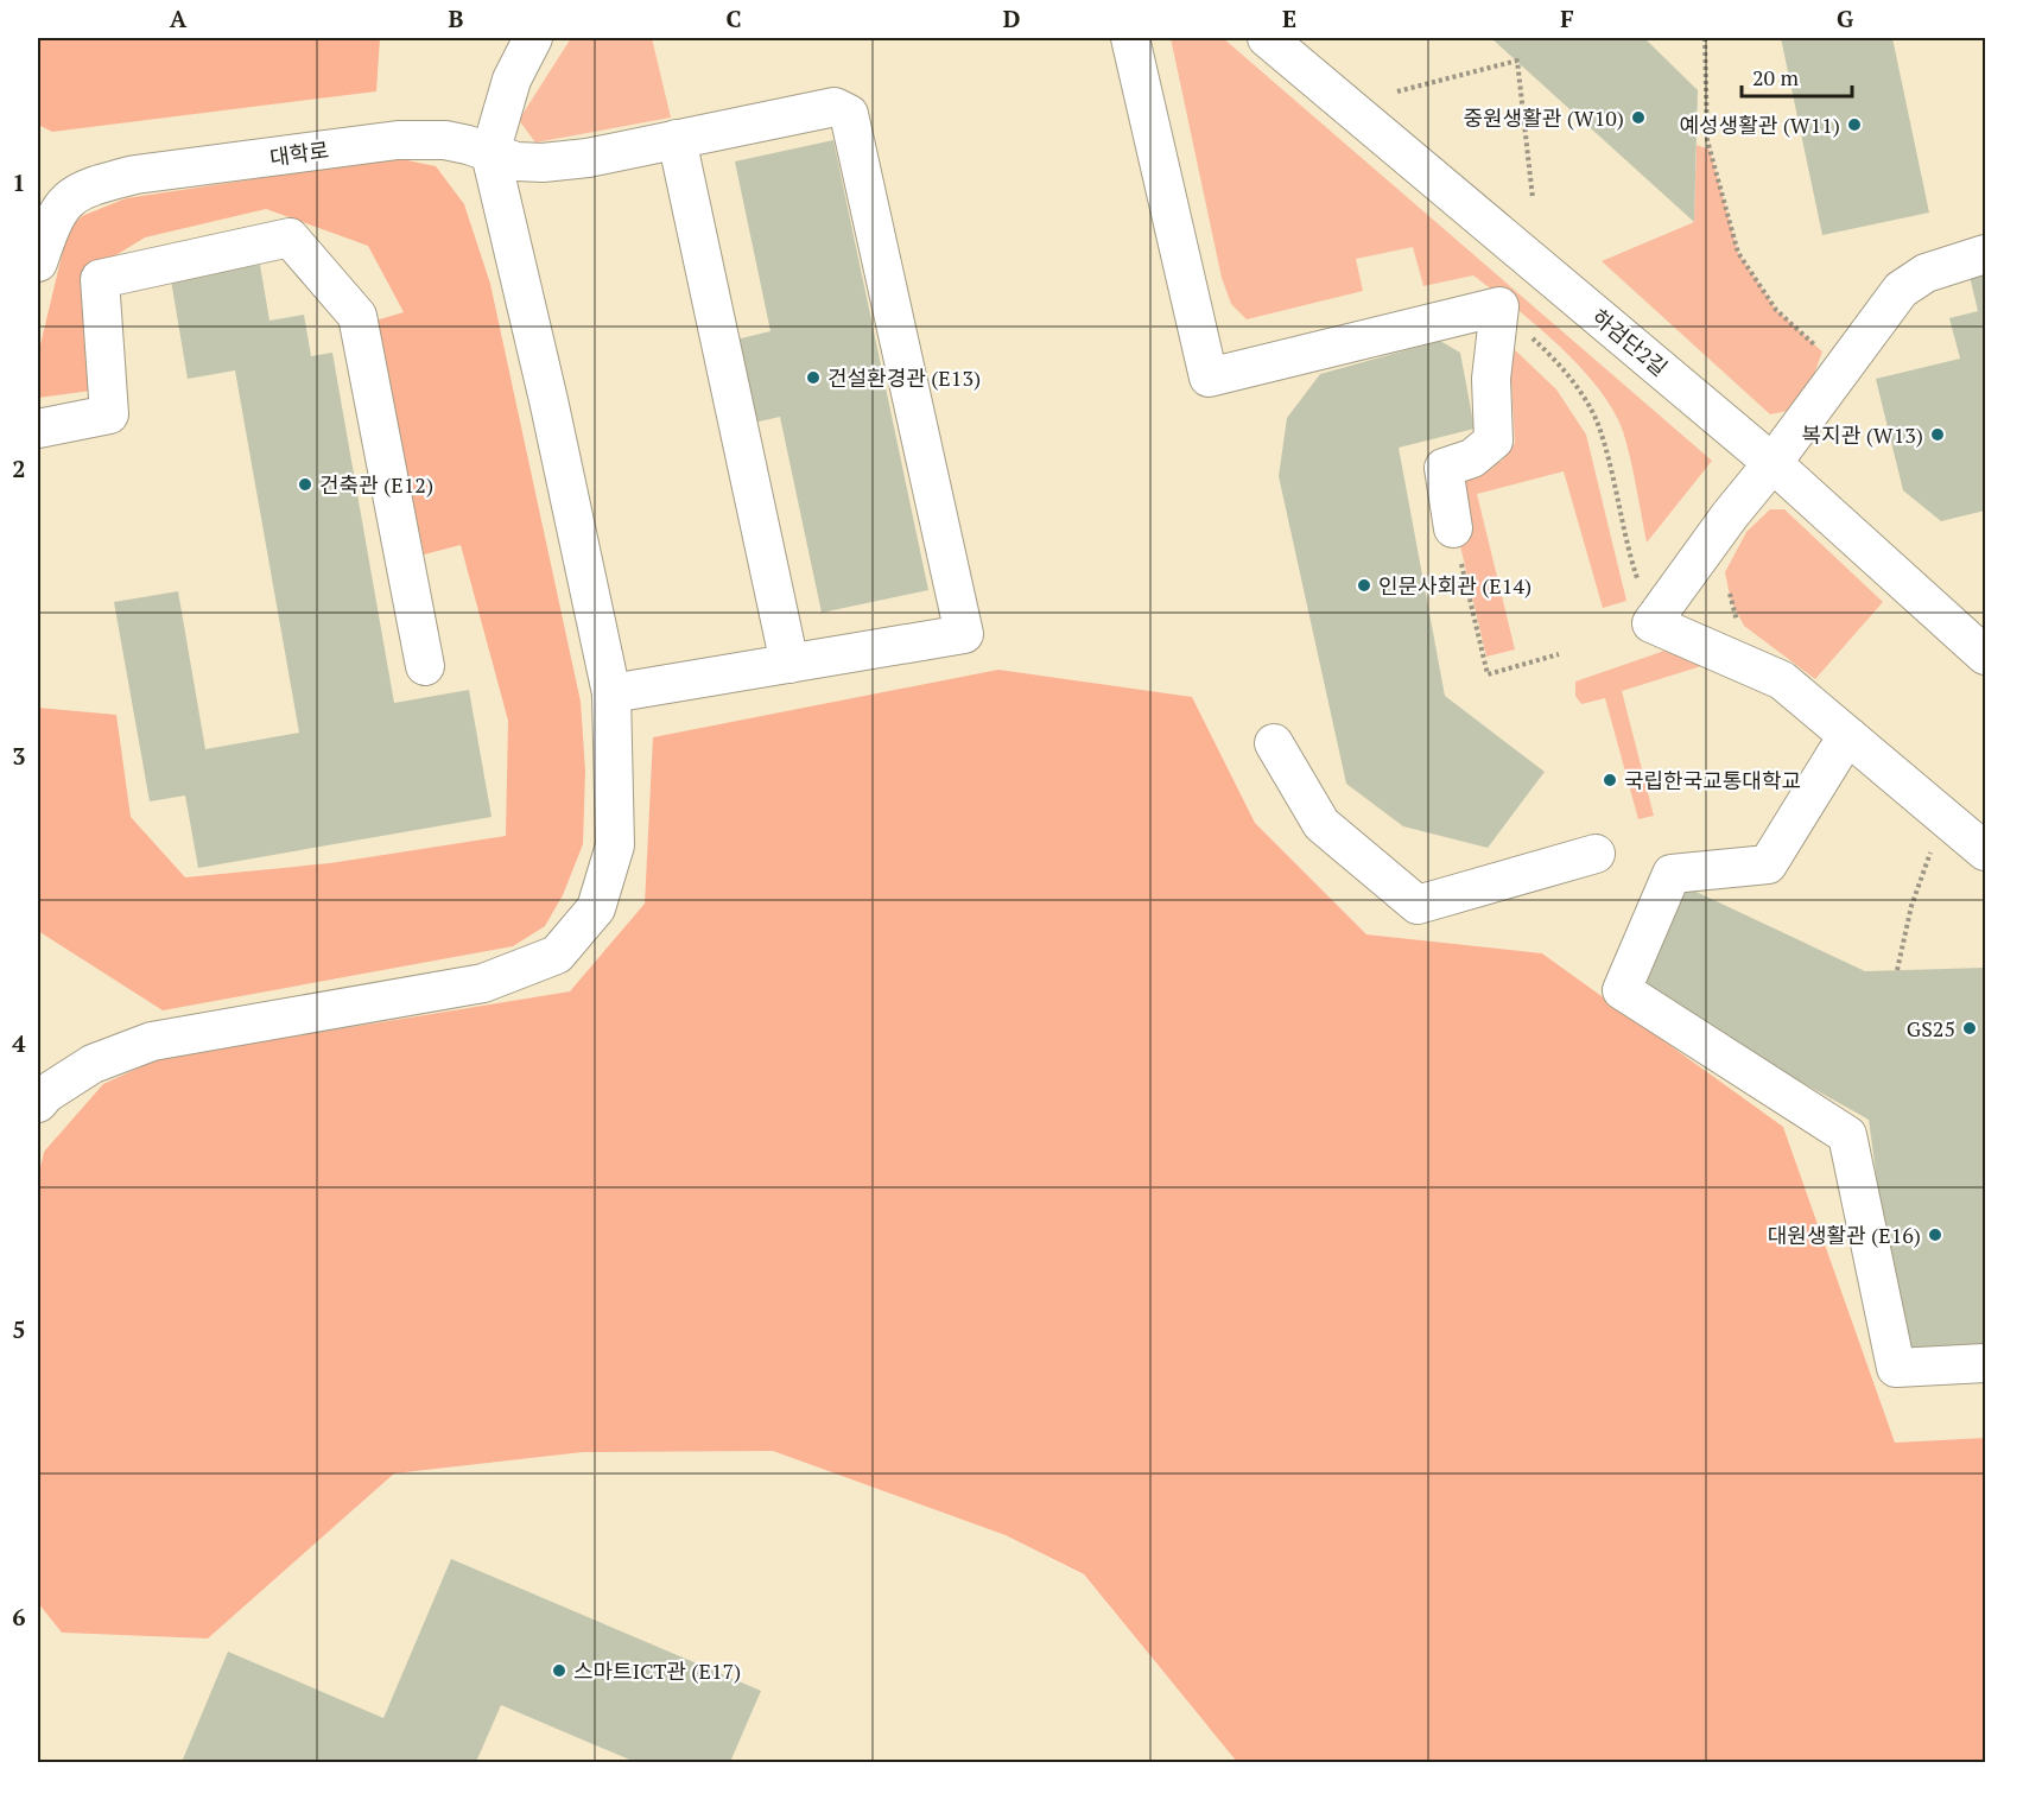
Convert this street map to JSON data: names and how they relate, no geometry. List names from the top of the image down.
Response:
{
  "streets": {
    "street": ["대학로", "하검단2길"]
  },
  "places": [
    "중원생활관 (W10)",
    "예성생활관 (W11)",
    "건설환경관 (E13)",
    "복지관 (W13)",
    "건축관 (E12)",
    "인문사회관 (E14)",
    "국립한국교통대학교",
    "GS25",
    "대원생활관 (E16)",
    "스마트ICT관 (E17)"
  ],
  "scale_bar": "20 m",
  "grid": {
    "columns": [
      "A",
      "B",
      "C",
      "D",
      "E",
      "F",
      "G"
    ],
    "rows": [
      "1",
      "2",
      "3",
      "4",
      "5",
      "6"
    ]
  }
}
